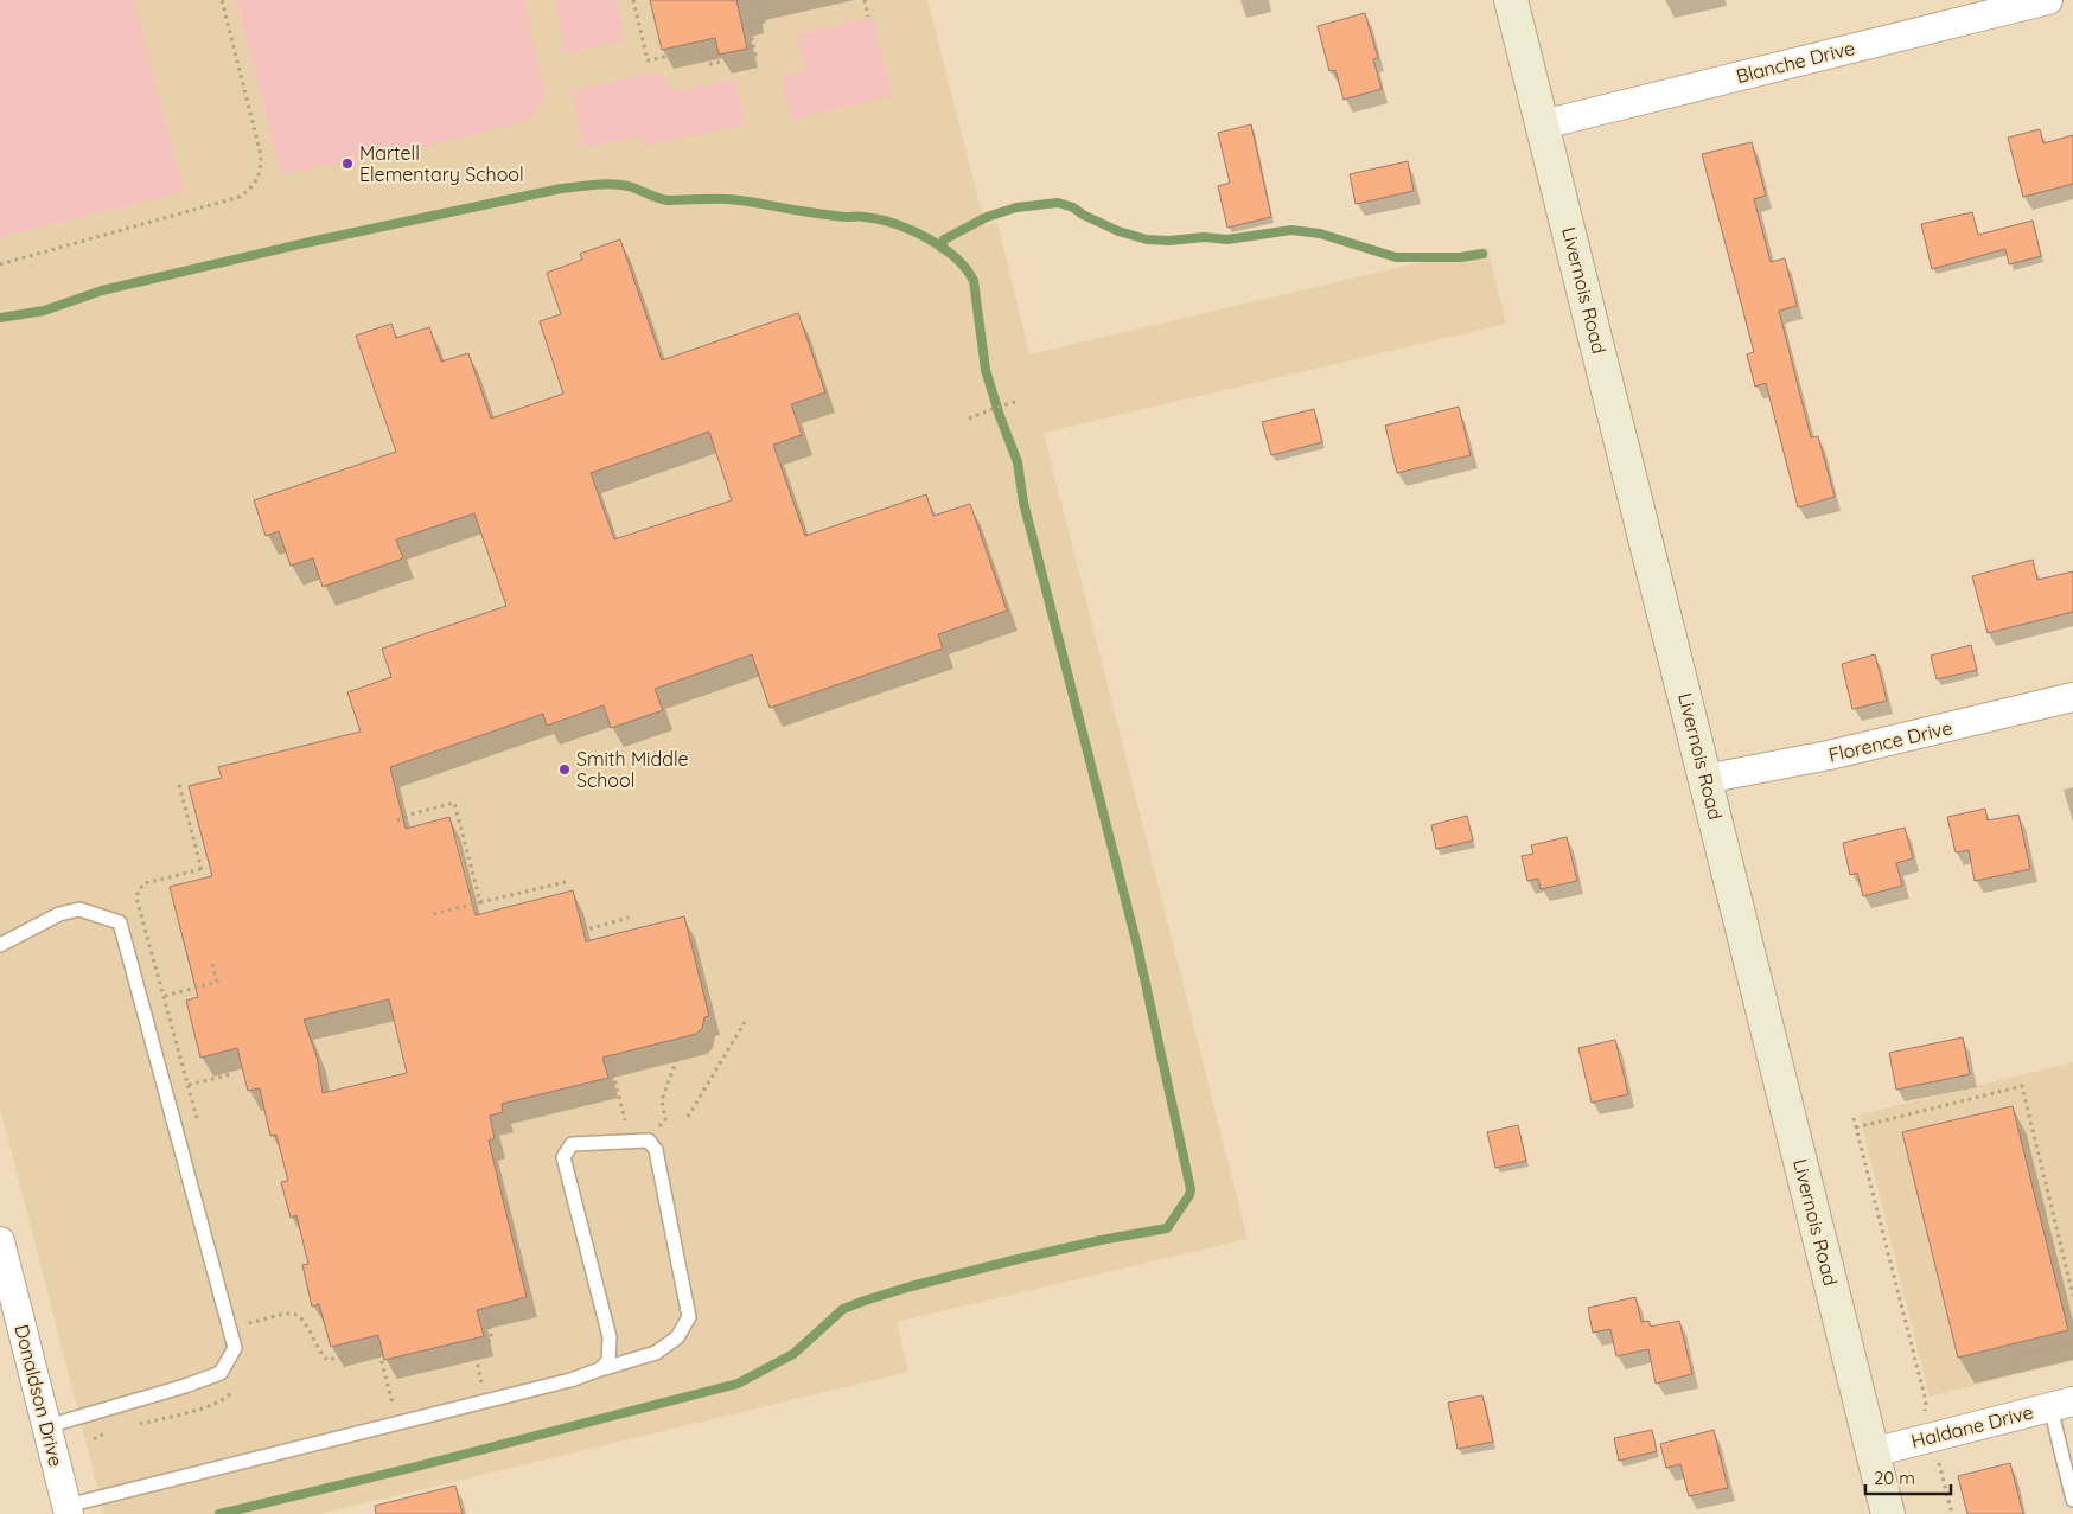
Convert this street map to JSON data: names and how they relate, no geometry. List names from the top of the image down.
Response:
{
  "streets": {
    "main road": ["Livernois Road"],
    "street": [
      "Blanche Drive",
      "Florence Drive",
      "Donaldson Drive",
      "Haldane Drive"
    ]
  },
  "crossings": [
    ["Blanche Drive", "Livernois Road"],
    ["Livernois Road", "Florence Drive"],
    ["Livernois Road", "Haldane Drive"]
  ],
  "places": ["Martell Elementary School", "Smith Middle School"],
  "scale_bar": "20 m"
}
